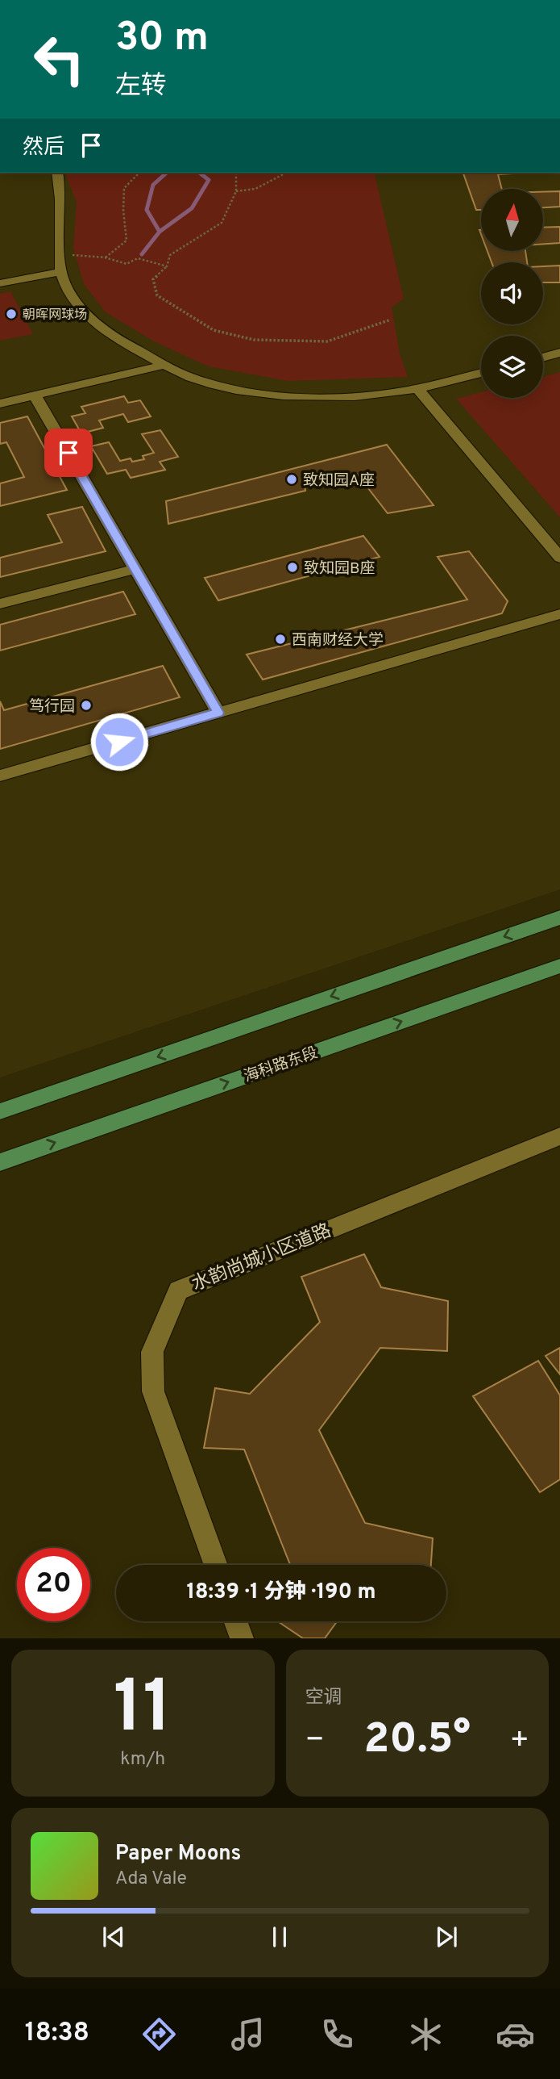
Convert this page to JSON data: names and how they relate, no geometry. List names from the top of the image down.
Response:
{
  "streets": {
    "main road": ["海科路东段"],
    "street": ["水韵尚城小区道路"]
  },
  "places": [
    "朝晖网球场",
    "致知园A座",
    "致知园B座",
    "西南财经大学",
    "笃行园"
  ],
  "north": "top",
  "page": {
    "turn": ["30 m", "左转"],
    "then": "然后",
    "limit": "20",
    "trip": "18:39 · 1 分钟 · 190 m",
    "tile": [
      ["11", "km/h"],
      "空调"
    ],
    "heat": ["−", "20.5°", "+"],
    "song": ["Paper Moons", "Ada Vale"],
    "tabs": "18:38"
  }
}
